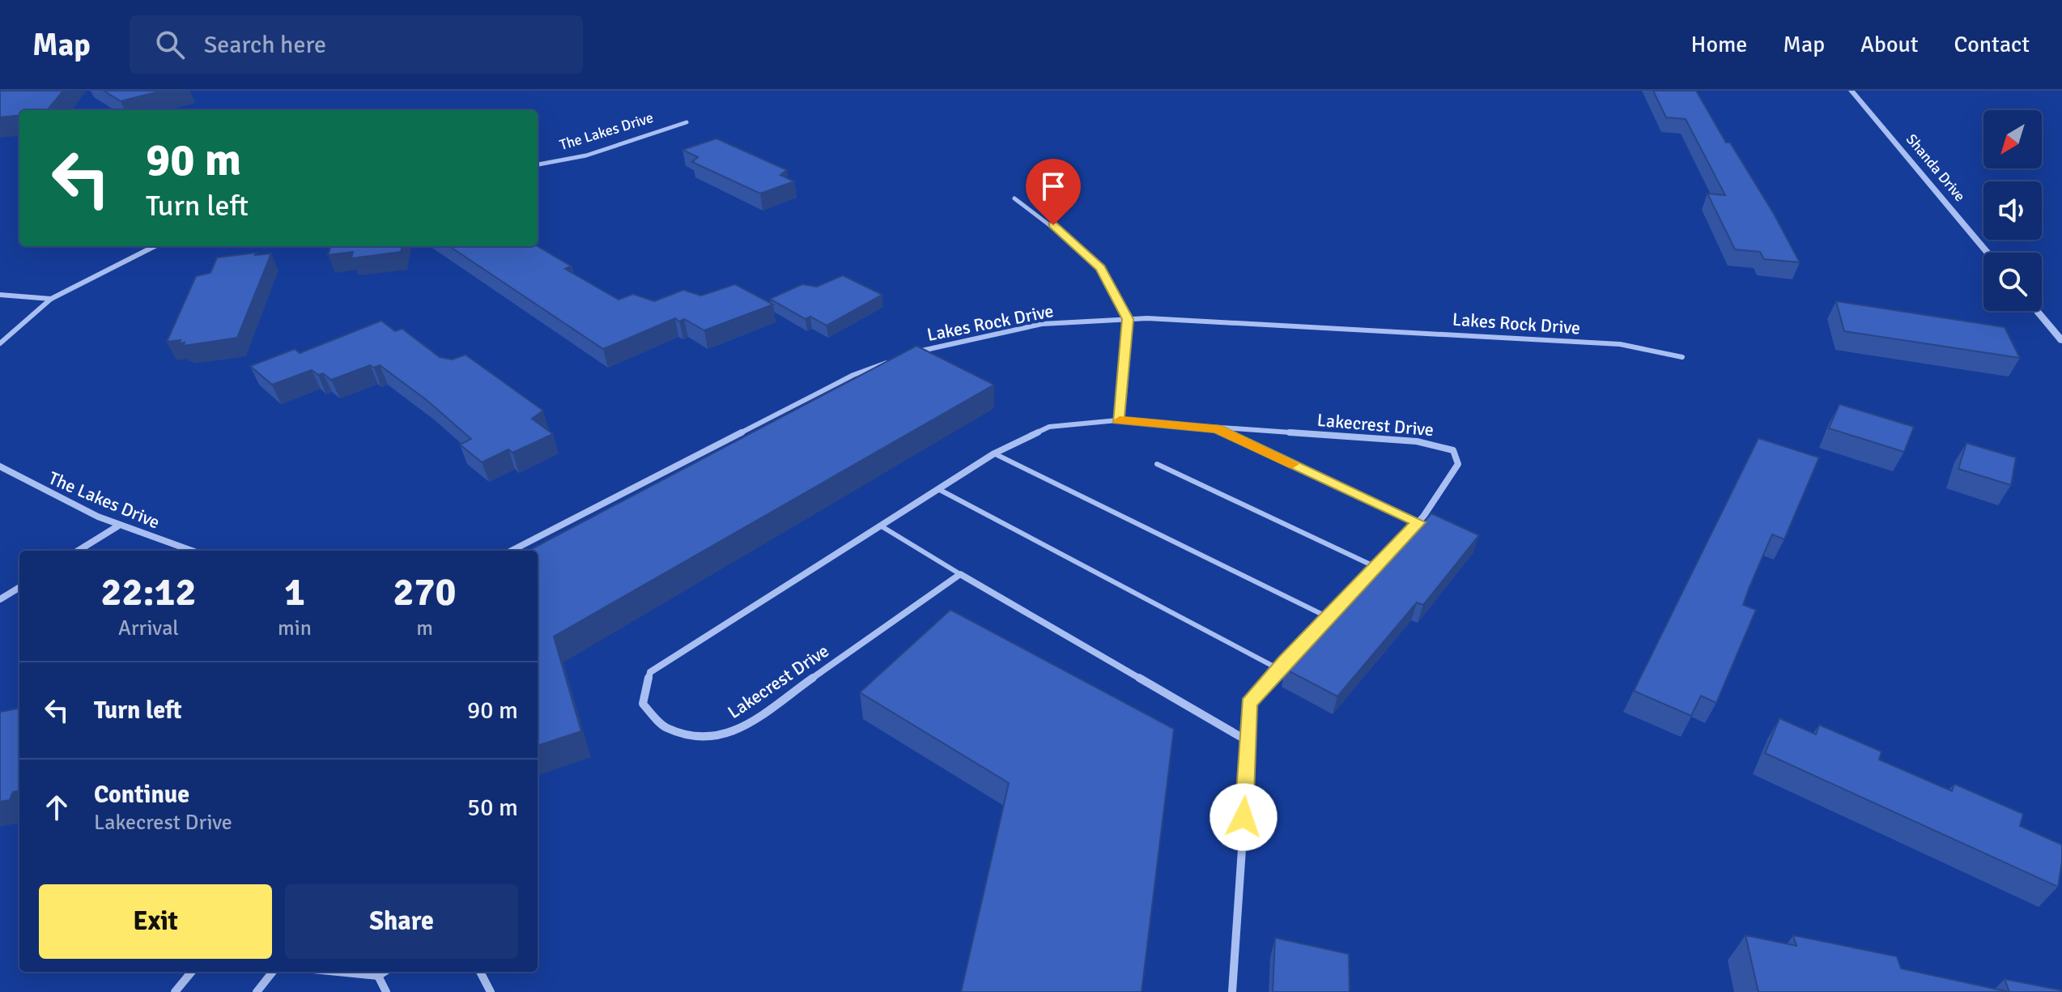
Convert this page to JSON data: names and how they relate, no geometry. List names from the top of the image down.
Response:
{
  "streets": {
    "street": [
      "The Lakes Drive",
      "Shanda Drive",
      "Lakes Rock Drive",
      "Lakecrest Drive"
    ]
  },
  "north": "bottom left",
  "page": {
    "header": "Map",
    "search": "Search here",
    "nav": [
      "Home",
      "Map",
      "About",
      "Contact"
    ],
    "turn": ["90 m", "Turn left"],
    "eta": [
      "22:12",
      "Arrival",
      "1",
      "min",
      "270",
      "m"
    ],
    "list": [
      {
        "name": "Turn left",
        "value": "90 m"
      },
      {
        "name": "Continue",
        "note": "Lakecrest Drive",
        "value": "50 m"
      }
    ],
    "buttons": ["Exit", "Share"]
  }
}
